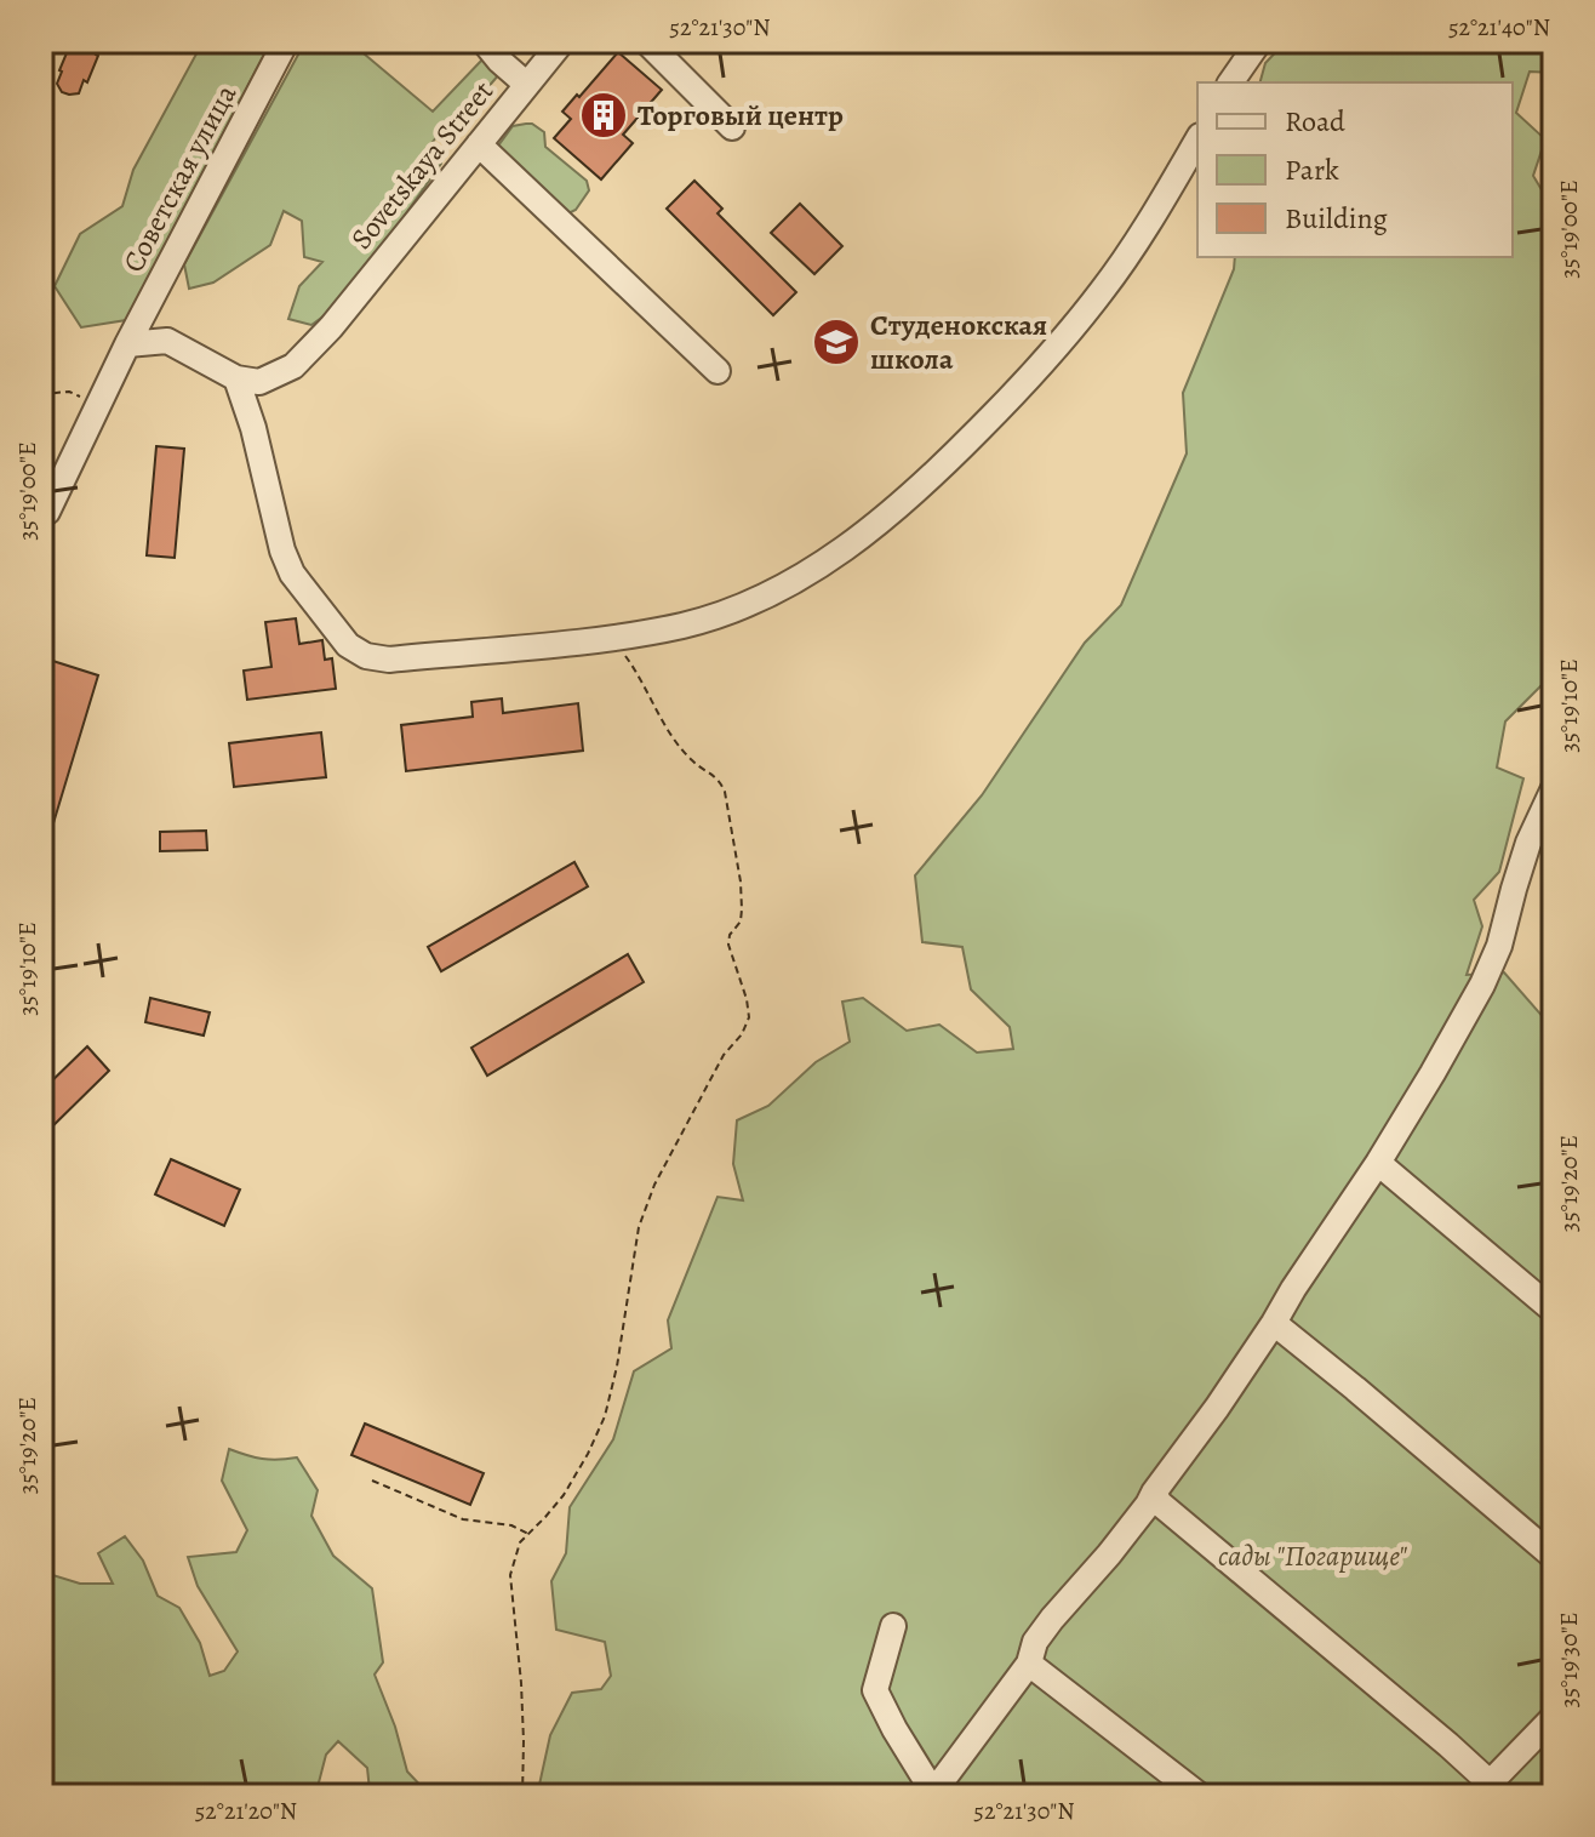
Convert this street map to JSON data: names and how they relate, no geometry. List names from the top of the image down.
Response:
{
  "streets": {
    "street": ["Sovetskaya Street", "Советская улица"]
  },
  "parks": ["сады \"Погарище\""],
  "places": {
    "building": ["Торговый центр"],
    "school or university": ["Студенокская школа"]
  },
  "legend": ["Road", "Park", "Building"],
  "coordinates": [
    "52°21'30\"N",
    "52°21'40\"N",
    "35°19'00\"E",
    "35°19'10\"E",
    "35°19'20\"E",
    "35°19'30\"E",
    "52°21'20\"N"
  ]
}
